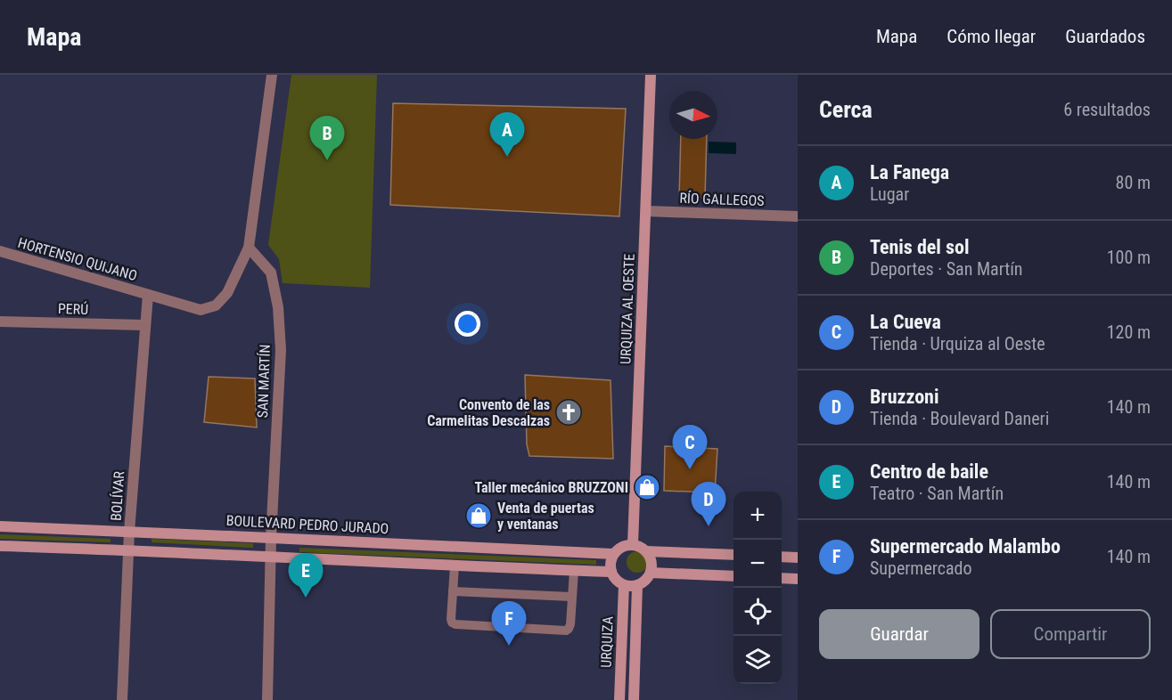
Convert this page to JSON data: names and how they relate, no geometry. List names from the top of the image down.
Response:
{
  "streets": {
    "main road": ["URQUIZA AL OESTE", "BOULEVARD PEDRO JURADO", "URQUIZA"],
    "street": [
      "RÍO GALLEGOS",
      "HORTENSIO QUIJANO",
      "PERÚ",
      "SAN MARTÍN",
      "BOLÍVAR"
    ]
  },
  "crossings": [
    ["RÍO GALLEGOS", "URQUIZA AL OESTE"],
    ["HORTENSIO QUIJANO", "SAN MARTÍN"],
    ["HORTENSIO QUIJANO", "BOLÍVAR"],
    ["PERÚ", "BOLÍVAR"],
    ["URQUIZA AL OESTE", "BOULEVARD PEDRO JURADO"],
    ["URQUIZA AL OESTE", "URQUIZA"],
    ["SAN MARTÍN", "BOULEVARD PEDRO JURADO"],
    ["BOLÍVAR", "BOULEVARD PEDRO JURADO"],
    ["BOULEVARD PEDRO JURADO", "URQUIZA"]
  ],
  "places": {
    "church": ["Convento de las Carmelitas Descalzas"],
    "shop": ["Taller mecánico BRUZZONI", "Venta de puertas y ventanas"]
  },
  "north": "right",
  "page": {
    "header": "Mapa",
    "nav": ["Mapa", "Cómo llegar", "Guardados"],
    "heading": ["Cerca", "6 resultados"],
    "pins": [
      "A",
      "B",
      "C",
      "D",
      "E",
      "F"
    ],
    "list": [
      {
        "mark": "A",
        "name": "La Fanega",
        "note": "Lugar",
        "value": "80 m"
      },
      {
        "mark": "B",
        "name": "Tenis del sol",
        "note": "Deportes · San Martín",
        "value": "100 m"
      },
      {
        "mark": "C",
        "name": "La Cueva",
        "note": "Tienda · Urquiza al Oeste",
        "value": "120 m"
      },
      {
        "mark": "D",
        "name": "Bruzzoni",
        "note": "Tienda · Boulevard Daneri",
        "value": "140 m"
      },
      {
        "mark": "E",
        "name": "Centro de baile",
        "note": "Teatro · San Martín",
        "value": "140 m"
      },
      {
        "mark": "F",
        "name": "Supermercado Malambo",
        "note": "Supermercado",
        "value": "140 m"
      }
    ],
    "map_buttons": ["+", "−"],
    "buttons": ["Guardar", "Compartir"]
  }
}
